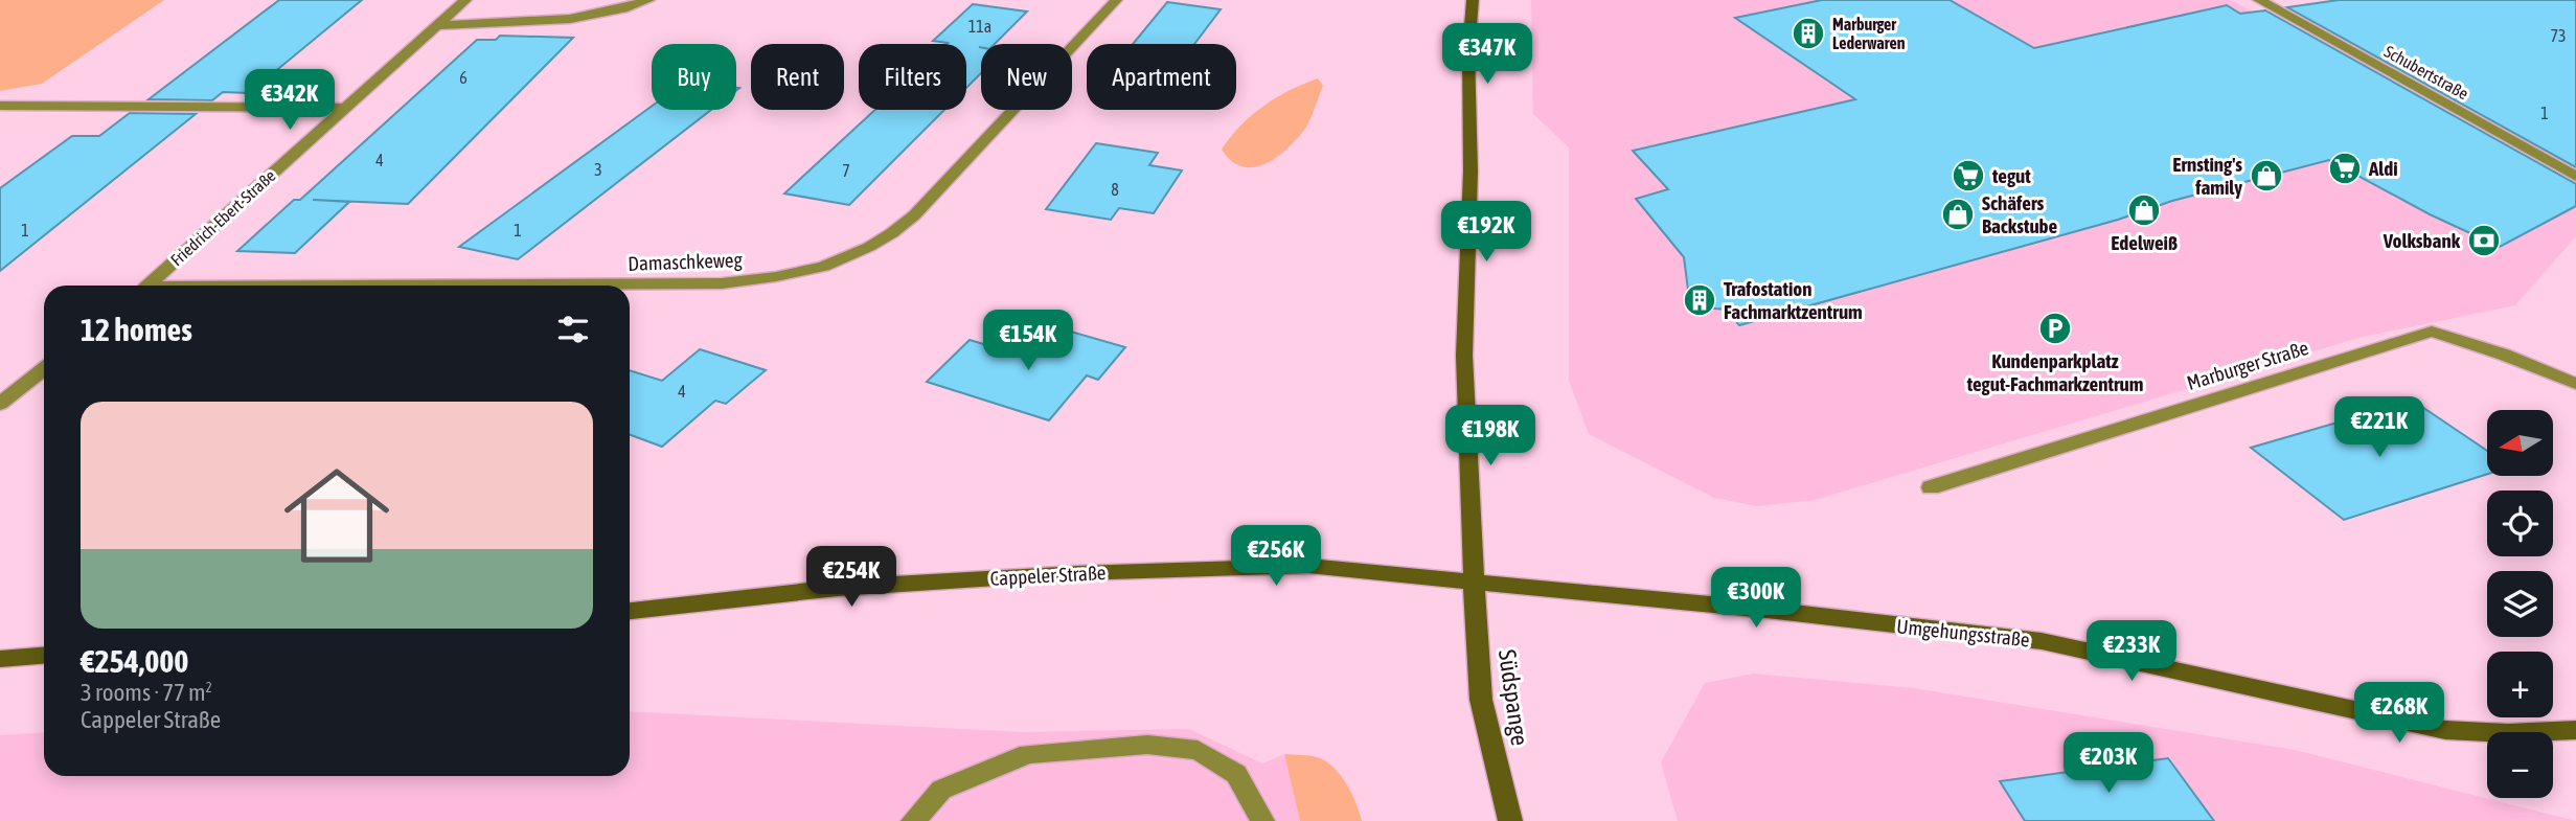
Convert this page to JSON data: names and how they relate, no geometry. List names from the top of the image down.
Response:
{
  "streets": {
    "main road": ["Cappeler Straße", "Umgehungsstraße", "Südspange"],
    "street": [
      "Schubertstraße",
      "Friedrich-Ebert-Straße",
      "Damaschkeweg",
      "Marburger Straße"
    ]
  },
  "crossings": [
    ["Cappeler Straße", "Umgehungsstraße"],
    ["Cappeler Straße", "Südspange"],
    ["Umgehungsstraße", "Südspange"]
  ],
  "places": {
    "building": ["Marburger Lederwaren", "Trafostation Fachmarktzentrum"],
    "supermarket": ["Aldi", "tegut"],
    "shop": ["Ernsting's family", "Edelweiß", "Schäfers Backstube"],
    "bank": ["Volksbank"],
    "parking": ["Kundenparkplatz tegut-Fachmarkzentrum"]
  },
  "house_numbers": [
    "11a",
    "73",
    "6",
    "1",
    "4",
    "3",
    "7",
    "8",
    "1",
    "1",
    "4"
  ],
  "north": "left",
  "page": {
    "price": [
      "€347K",
      "€342K",
      "€192K",
      "€154K",
      "€221K",
      "€198K",
      "€256K",
      "€254K",
      "€300K",
      "€233K",
      "€268K",
      "€203K"
    ],
    "chip": [
      "Buy",
      "Rent",
      "Filters",
      "New",
      "Apartment"
    ],
    "heading": "12 homes",
    "list": [
      {
        "name": "€254,000",
        "note": "3 rooms · 77 m² · Cappeler Straße"
      }
    ],
    "map_buttons": ["+", "−"]
  }
}
